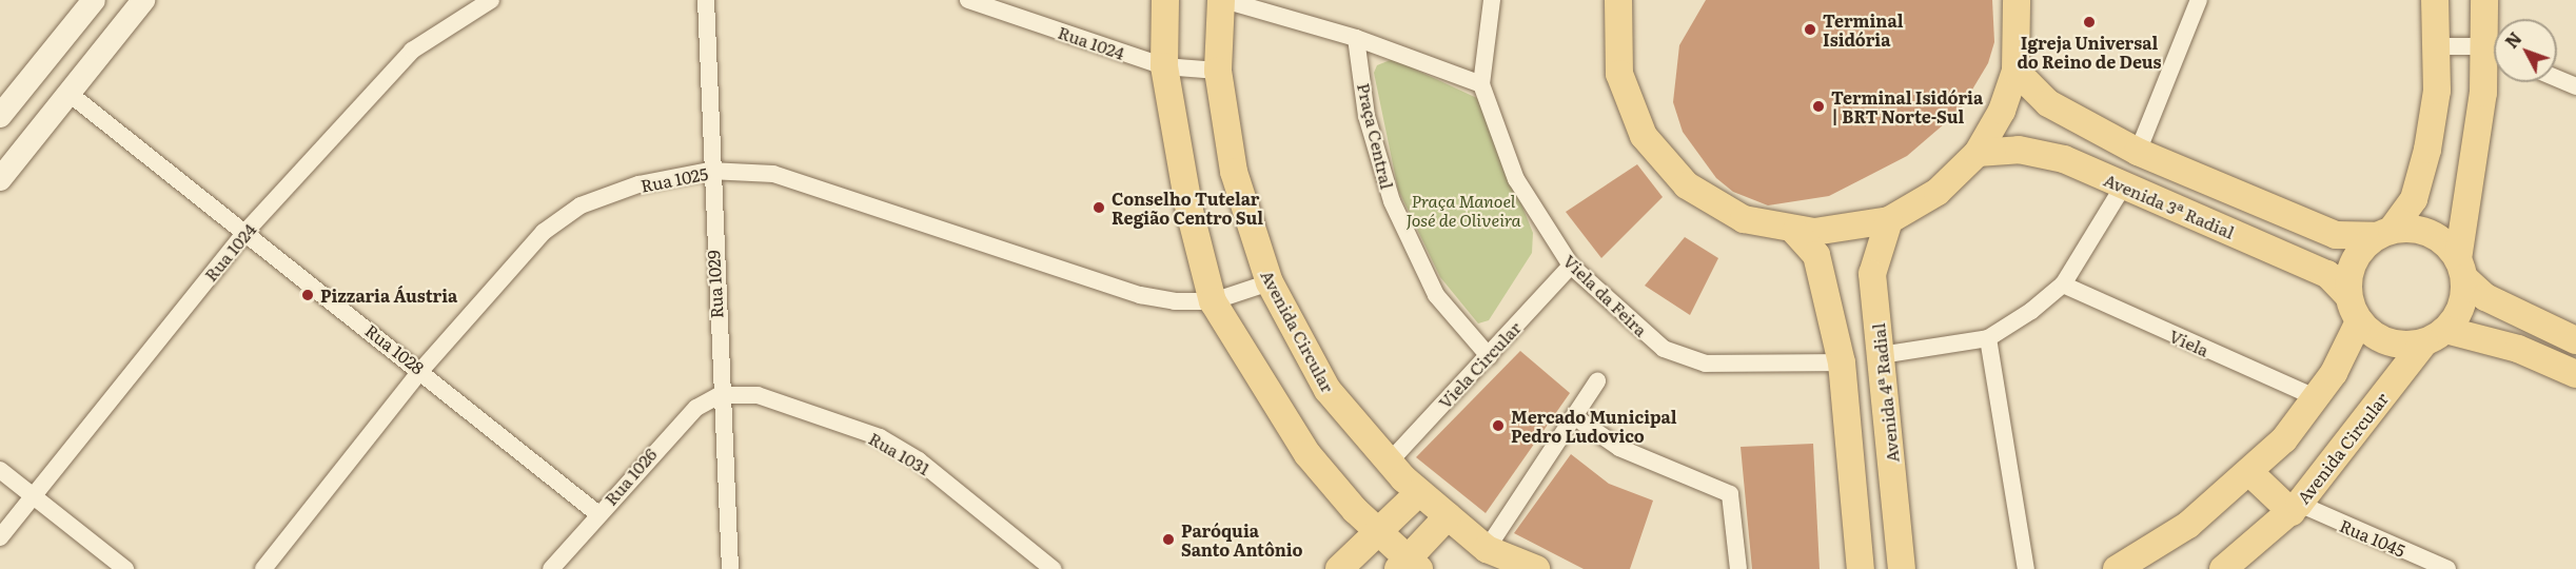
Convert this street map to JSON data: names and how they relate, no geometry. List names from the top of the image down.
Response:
{
  "streets": {
    "main road": ["Avenida 3ª Radial", "Avenida Circular", "Avenida 4ª Radial"],
    "street": [
      "Rua 1024",
      "Praça Central",
      "Rua 1025",
      "Rua 1029",
      "Viela da Feira",
      "Viela",
      "Rua 1028",
      "Viela Circular",
      "Rua 1031",
      "Rua 1026",
      "Rua 1045"
    ]
  },
  "crossings": [
    ["Rua 1024", "Avenida Circular"],
    ["Rua 1024", "Rua 1028"],
    ["Praça Central", "Viela Circular"],
    ["Rua 1025", "Rua 1029"],
    ["Rua 1025", "Avenida Circular"],
    ["Rua 1025", "Rua 1028"],
    ["Avenida 3ª Radial", "Avenida Circular"],
    ["Rua 1029", "Rua 1031"],
    ["Rua 1029", "Rua 1026"],
    ["Viela da Feira", "Viela Circular"],
    ["Avenida Circular", "Viela Circular"],
    ["Avenida Circular", "Rua 1045"],
    ["Rua 1028", "Rua 1026"],
    ["Rua 1031", "Rua 1026"]
  ],
  "parks": ["Praça Manoel José de Oliveira"],
  "places": [
    "Igreja Universal do Reino de Deus",
    "Terminal Isidória",
    "Terminal Isidória | BRT Norte-Sul",
    "Conselho Tutelar Região Centro Sul",
    "Pizzaria Áustria",
    "Mercado Municipal Pedro Ludovico",
    "Paróquia Santo Antônio"
  ],
  "north": "top left"
}
